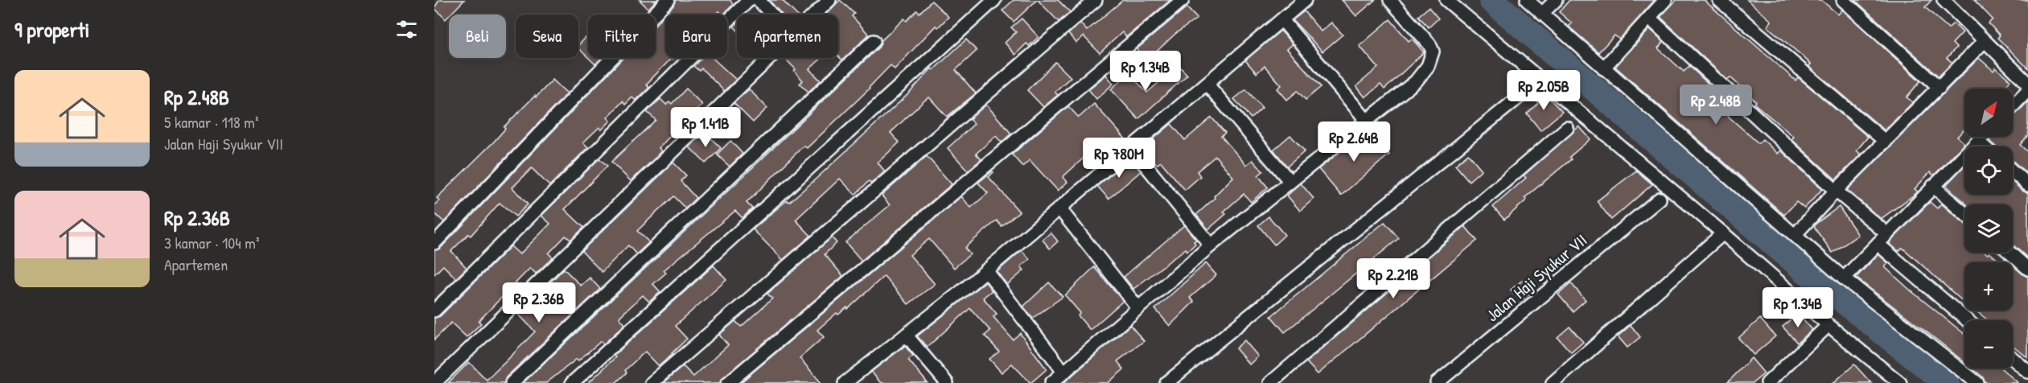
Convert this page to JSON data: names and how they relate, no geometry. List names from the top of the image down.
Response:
{
  "streets": {
    "street": ["Jalan Haji Syukur VII"]
  },
  "north": "top right",
  "page": {
    "heading": "9 properti",
    "chip": [
      "Beli",
      "Sewa",
      "Filter",
      "Baru",
      "Apartemen"
    ],
    "price": [
      "Rp 1.34B",
      "Rp 2.05B",
      "Rp 2.48B",
      "Rp 1.41B",
      "Rp 2.64B",
      "Rp 780M",
      "Rp 2.21B",
      "Rp 2.36B",
      "Rp 1.34B"
    ],
    "list": [
      {
        "name": "Rp 2.48B",
        "note": "5 kamar · 118 m² · Jalan Haji Syukur VII"
      },
      {
        "name": "Rp 2.36B",
        "note": "3 kamar · 104 m² · Apartemen"
      }
    ],
    "map_buttons": ["+", "−"]
  }
}
